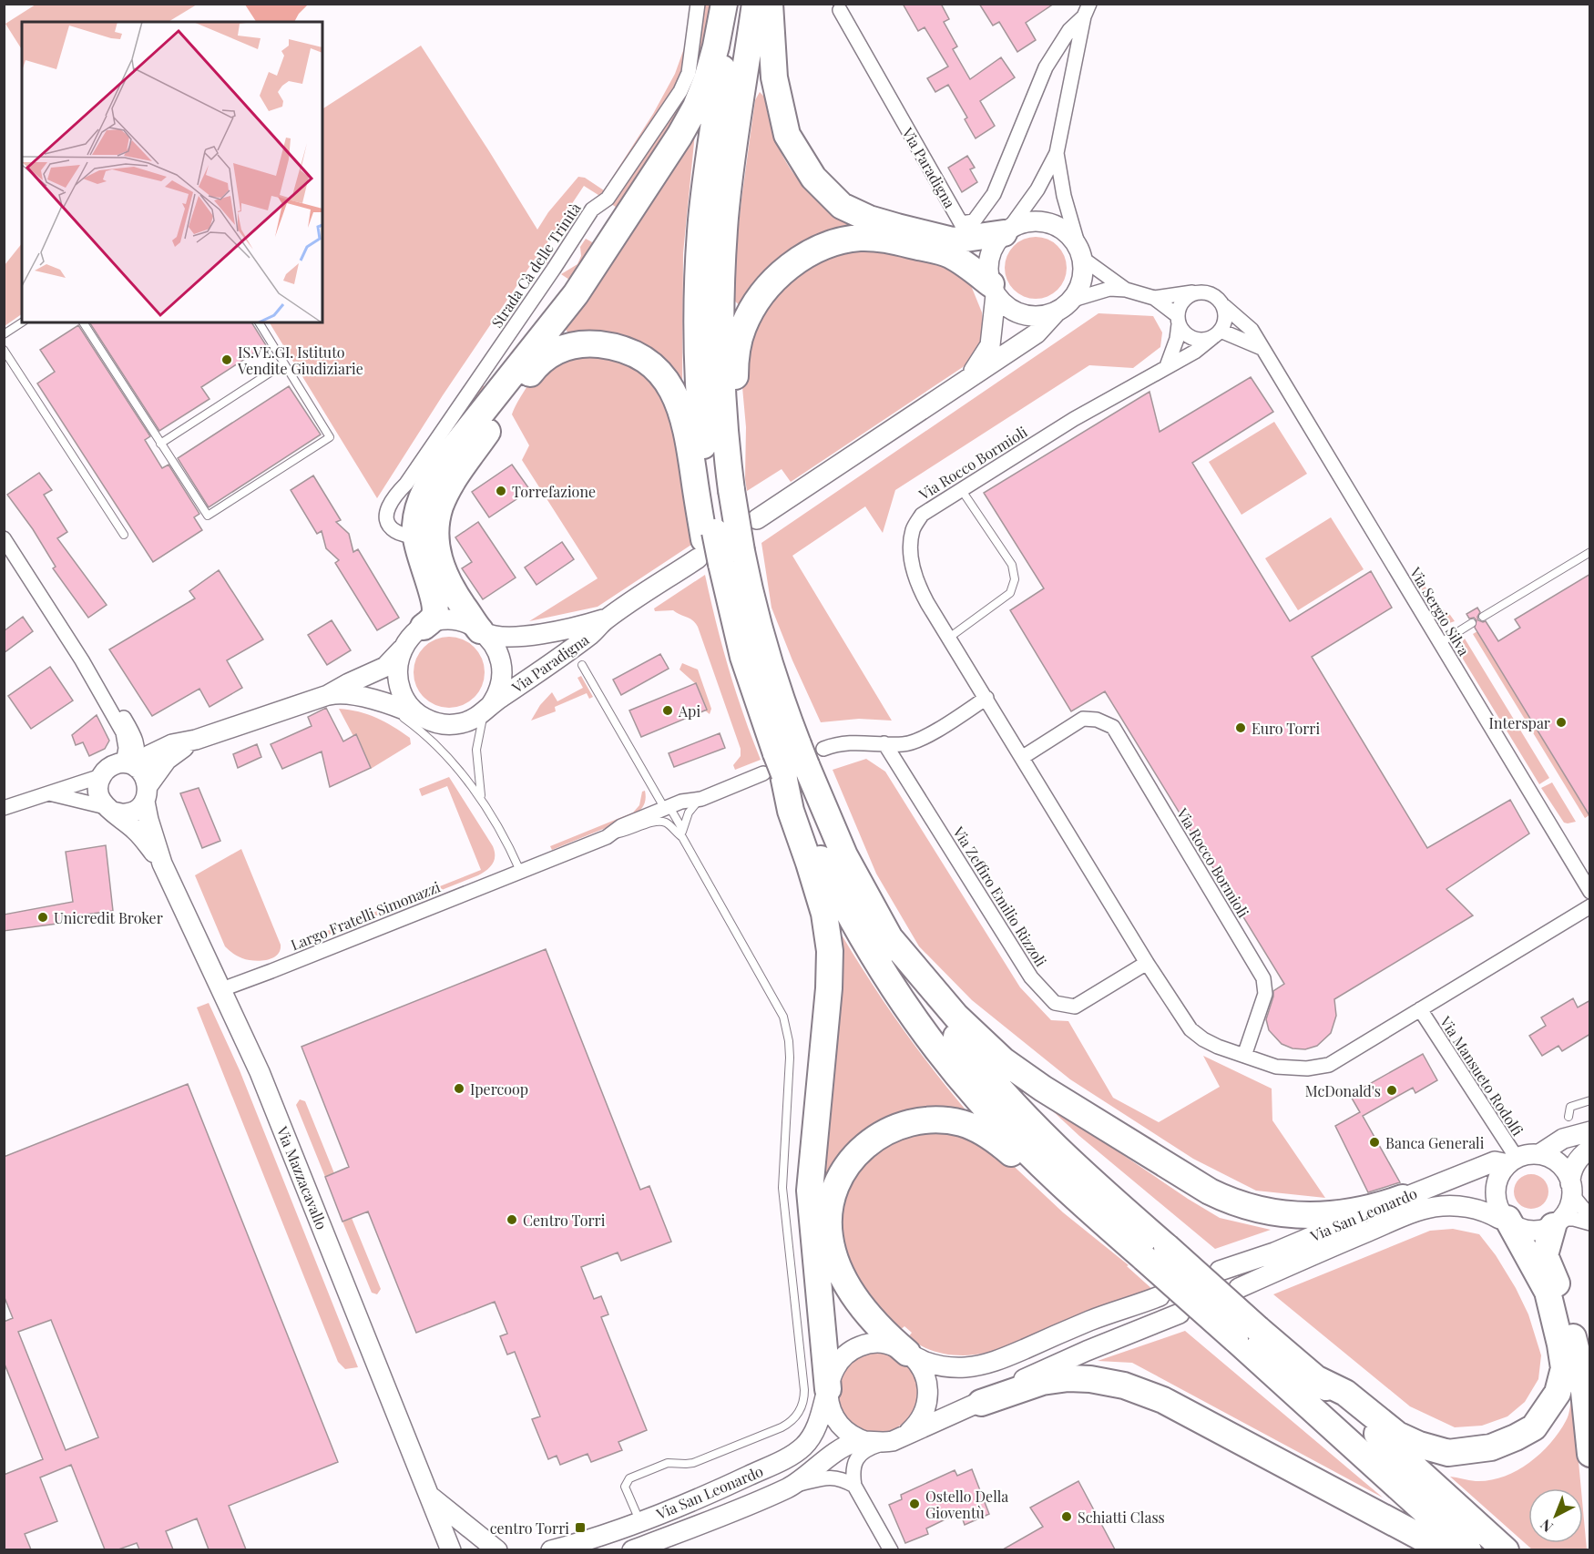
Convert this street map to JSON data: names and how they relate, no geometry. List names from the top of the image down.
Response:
{
  "streets": {
    "street": [
      "Via Paradigna",
      "Strada Cà delle Trinità",
      "Via Rocco Bormioli",
      "Via Sergio Silva",
      "Via Zeffiro Emilio Rizzoli",
      "Largo Fratelli Simonazzi",
      "Via Mansueto Rodolfi",
      "Via Mazzacavallo",
      "Via San Leonardo"
    ]
  },
  "crossings": [
    ["Via Paradigna", "Via Mazzacavallo"],
    ["Via Rocco Bormioli", "Via Sergio Silva"],
    ["Via Rocco Bormioli", "Via Zeffiro Emilio Rizzoli"],
    ["Via Rocco Bormioli", "Largo Fratelli Simonazzi"],
    ["Via Rocco Bormioli", "Via Mansueto Rodolfi"],
    ["Via Zeffiro Emilio Rizzoli", "Largo Fratelli Simonazzi"],
    ["Largo Fratelli Simonazzi", "Via Mazzacavallo"],
    ["Via Mansueto Rodolfi", "Via San Leonardo"]
  ],
  "places": {
    "other": [
      "IS.VE.GI. Istituto Vendite Giudiziarie",
      "Torrefazione",
      "Api",
      "Interspar",
      "Euro Torri",
      "Unicredit Broker",
      "Ipercoop",
      "McDonald's",
      "Banca Generali",
      "Centro Torri",
      "Ostello Della Gioventù",
      "Schiatti Class"
    ],
    "transit": ["centro Torri"]
  },
  "north": "bottom left"
}
